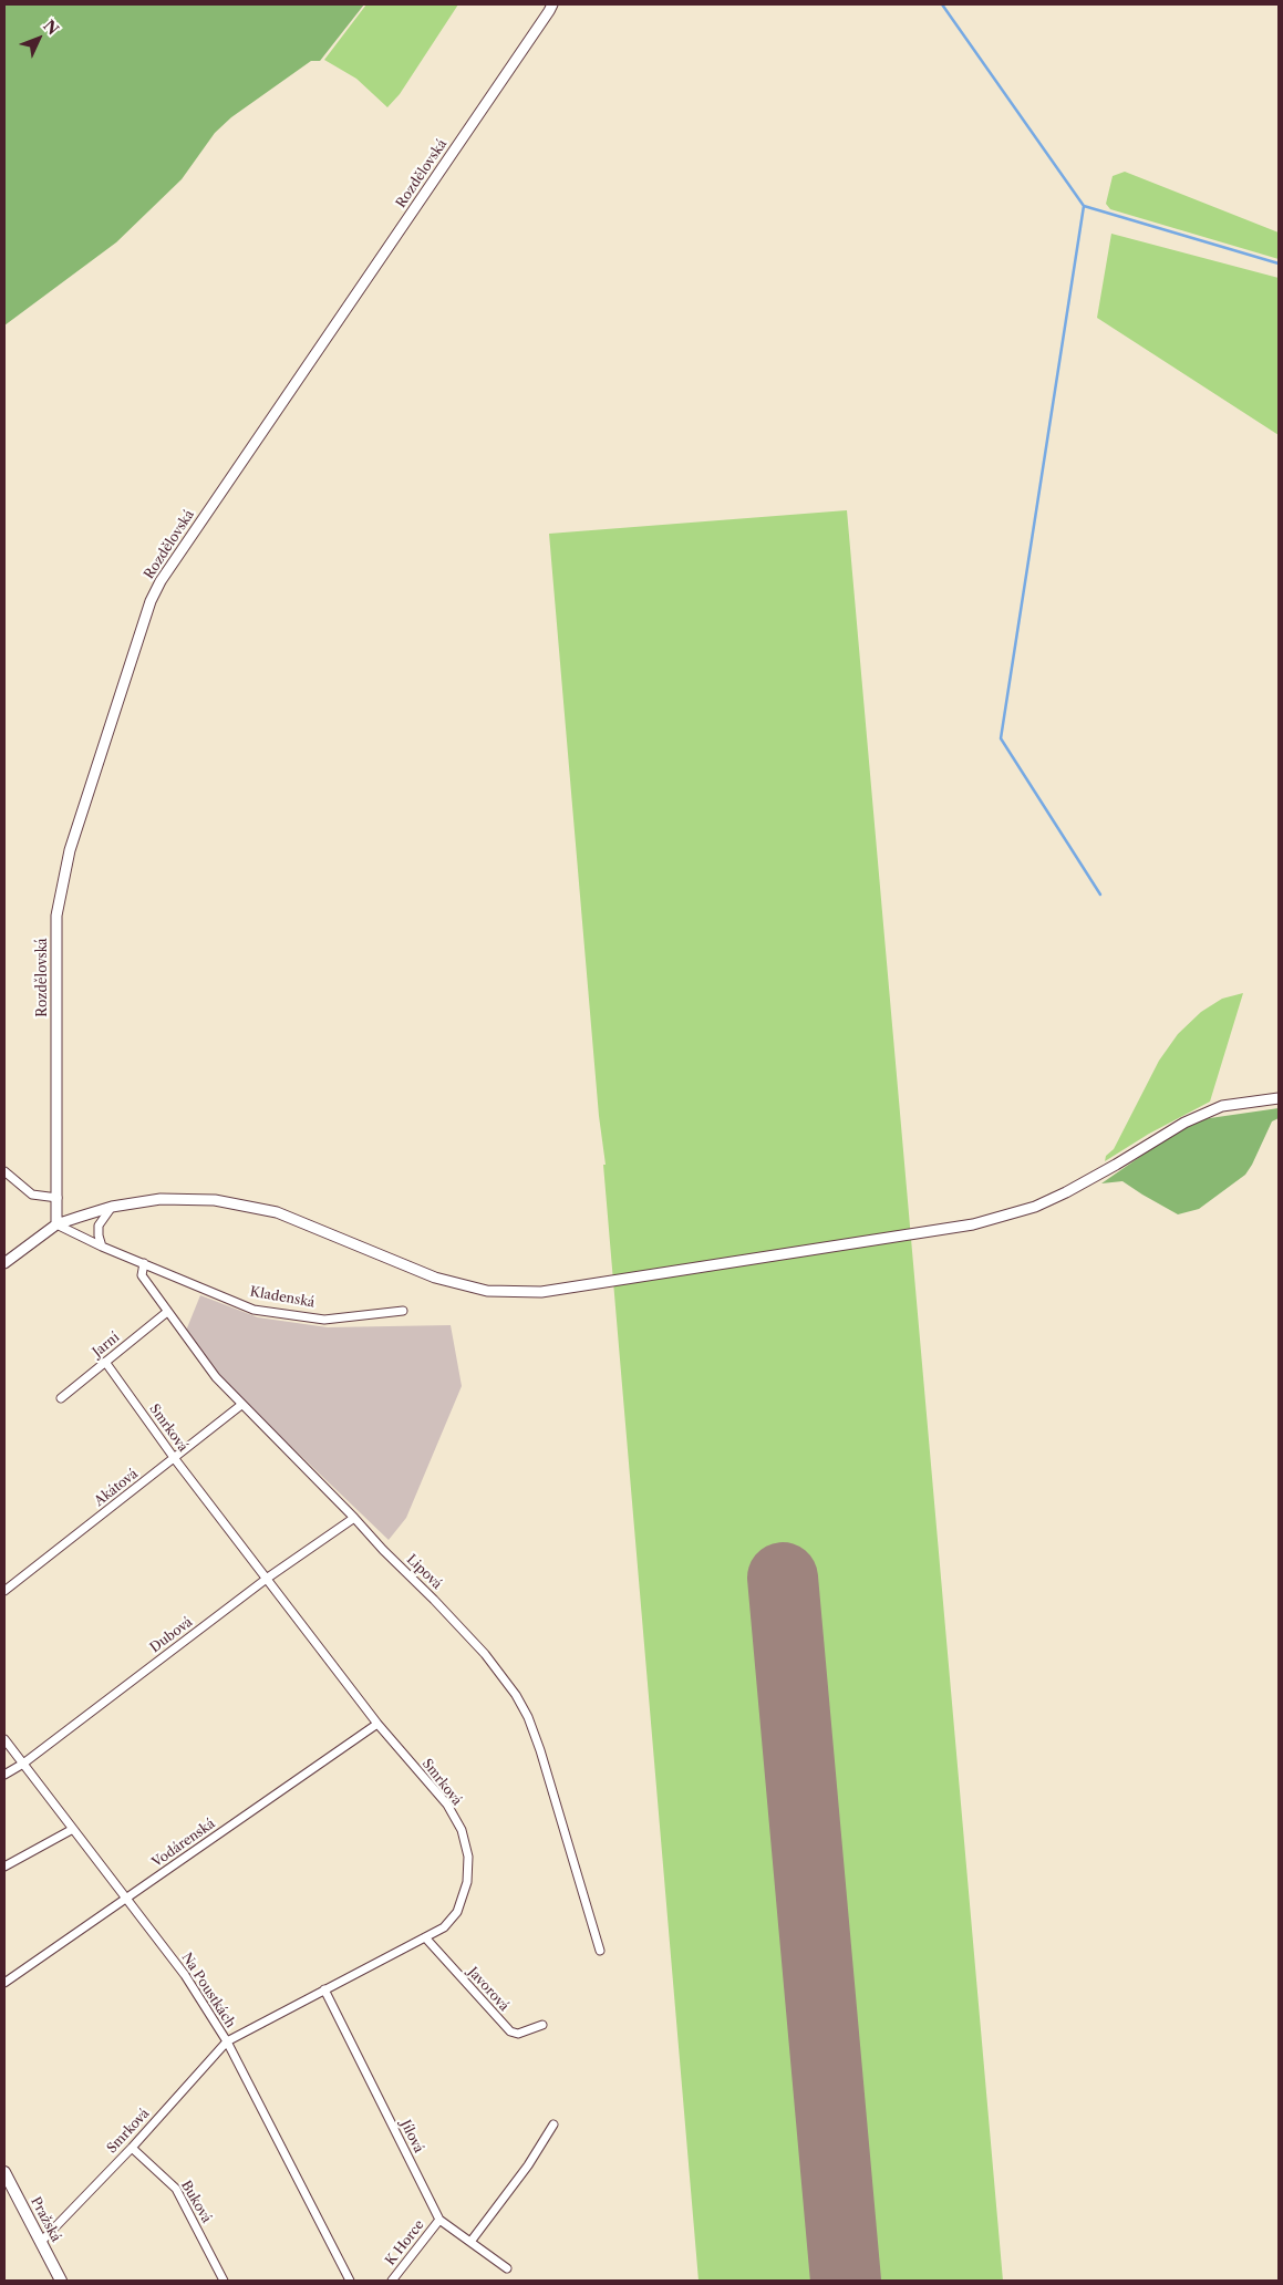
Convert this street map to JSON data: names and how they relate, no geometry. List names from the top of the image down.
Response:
{
  "streets": {
    "main road": ["Pražská"],
    "street": [
      "Rozdělovská",
      "Kladenská",
      "Jarní",
      "Smrková",
      "Akátová",
      "Lipová",
      "Dubová",
      "Vodárenská",
      "Javorová",
      "Na Poustkách",
      "Jílová",
      "Buková",
      "K Horce"
    ]
  },
  "crossings": [
    ["Rozdělovská", "Kladenská"],
    ["Kladenská", "Lipová"],
    ["Jarní", "Smrková"],
    ["Jarní", "Lipová"],
    ["Smrková", "Akátová"],
    ["Smrková", "Dubová"],
    ["Smrková", "Vodárenská"],
    ["Smrková", "Javorová"],
    ["Smrková", "Na Poustkách"],
    ["Smrková", "Jílová"],
    ["Smrková", "Buková"],
    ["Smrková", "Pražská"],
    ["Akátová", "Lipová"],
    ["Lipová", "Dubová"],
    ["Dubová", "Na Poustkách"],
    ["Vodárenská", "Na Poustkách"],
    ["Jílová", "K Horce"]
  ],
  "north": "top right"
}
